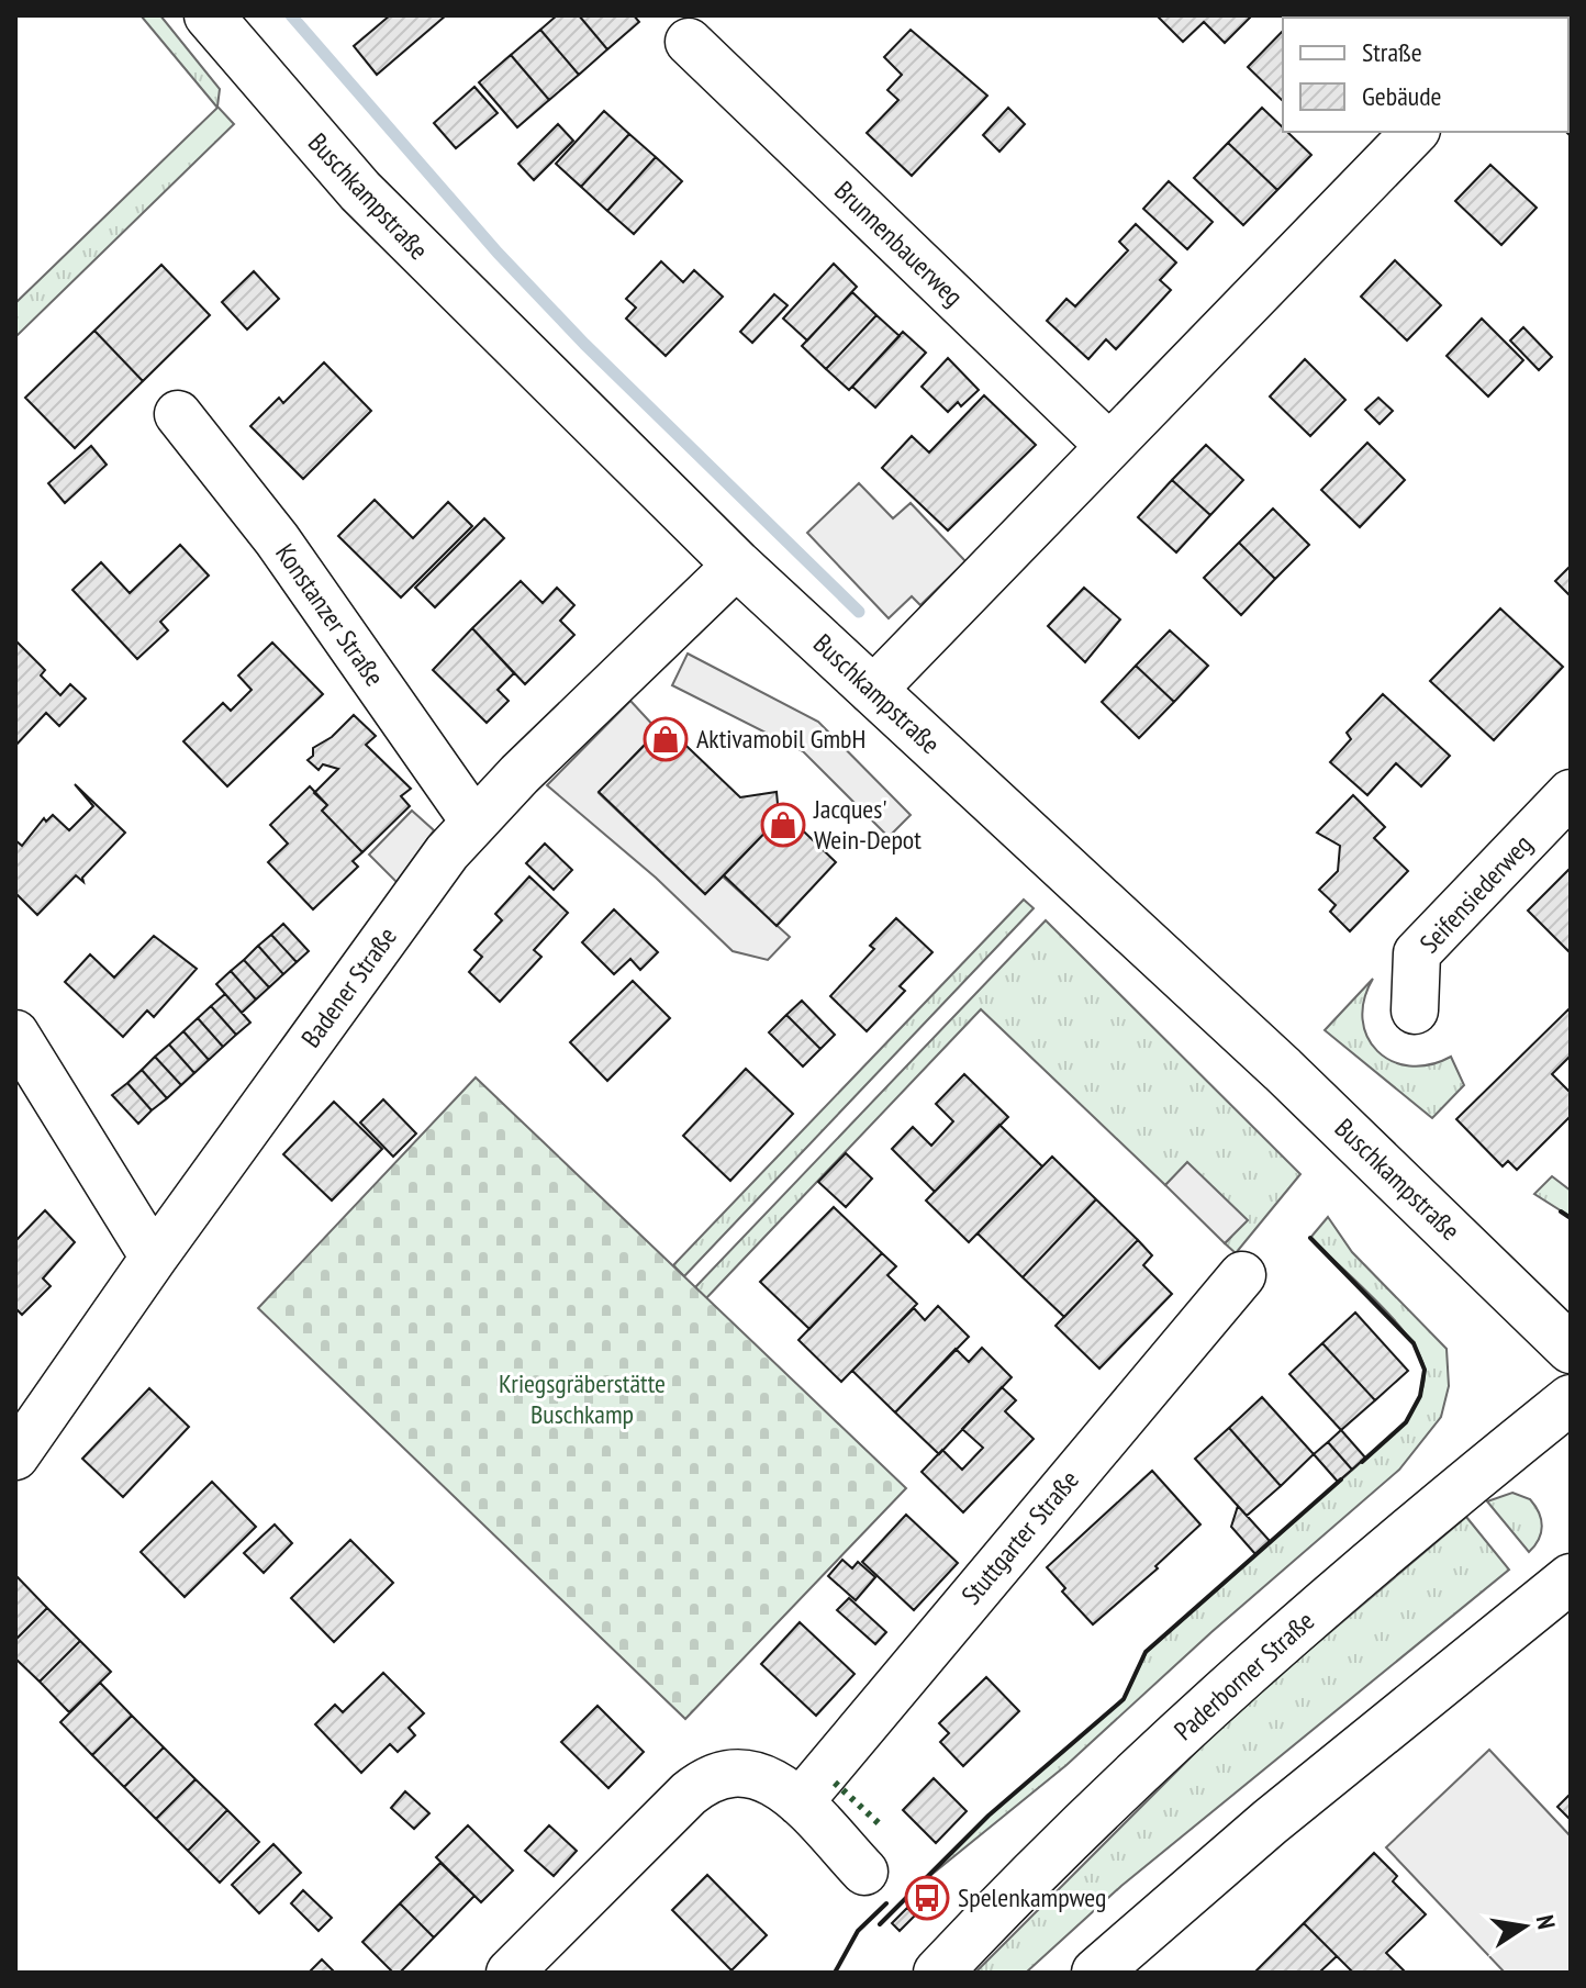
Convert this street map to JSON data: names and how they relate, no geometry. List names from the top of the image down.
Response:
{
  "streets": {
    "main road": ["Buschkampstraße", "Paderborner Straße"],
    "street": [
      "Brunnenbauerweg",
      "Konstanzer Straße",
      "Seifensiederweg",
      "Badener Straße",
      "Stuttgarter Straße"
    ]
  },
  "crossings": [
    ["Buschkampstraße", "Badener Straße"],
    ["Konstanzer Straße", "Badener Straße"]
  ],
  "parks": ["Kriegsgräberstätte Buschkamp"],
  "places": {
    "shop": ["Aktivamobil GmbH", "Jacques' Wein-Depot"],
    "bus stop": ["Spelenkampweg"]
  },
  "legend": ["Straße", "Gebäude"],
  "north": "right"
}
